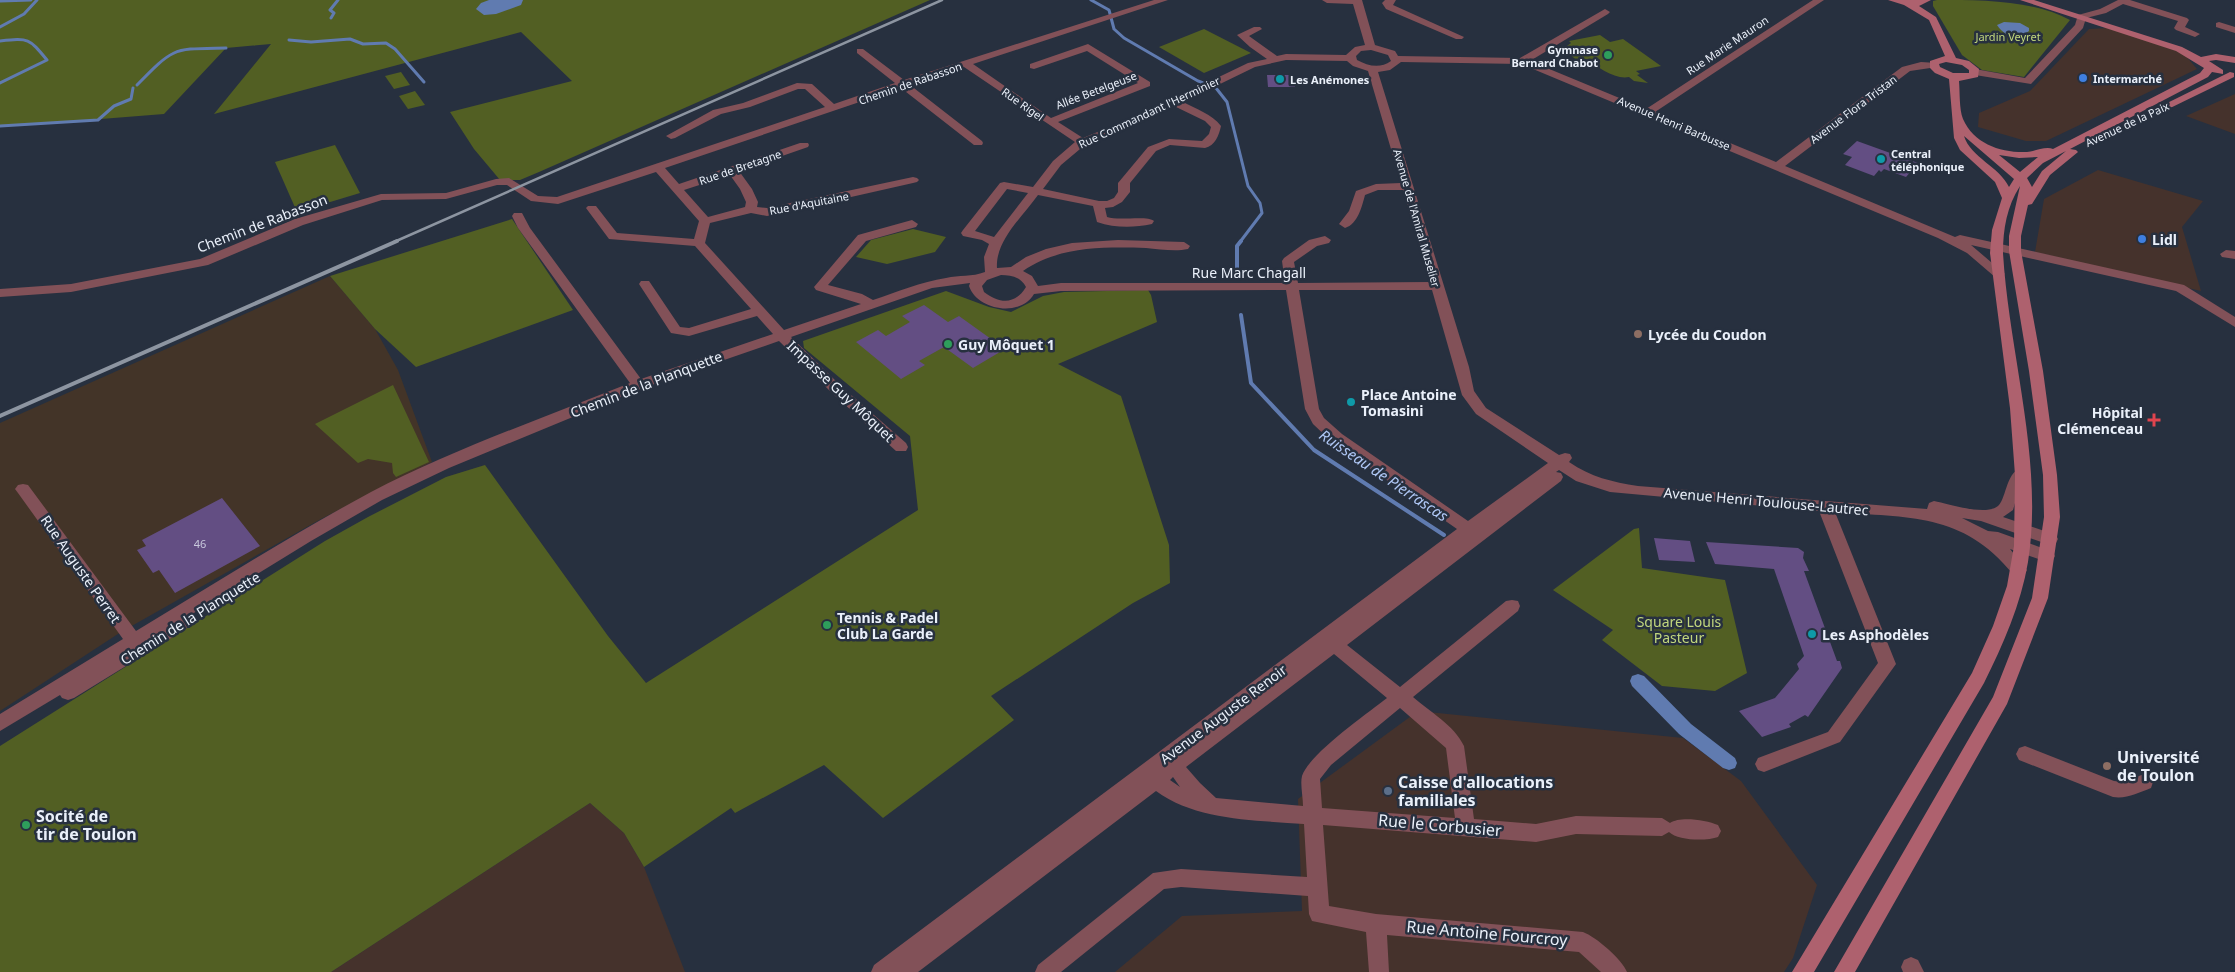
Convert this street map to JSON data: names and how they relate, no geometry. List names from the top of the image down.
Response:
{
  "streets": {
    "main road": ["Avenue de la Paix"],
    "street": [
      "Rue Marie Mauron",
      "Chemin de Rabasson",
      "Allée Betelgeuse",
      "Rue Rigel",
      "Avenue Flora Tristan",
      "Rue Commandant l'Herminier",
      "Avenue Henri Barbusse",
      "Rue de Bretagne",
      "Rue d'Aquitaine",
      "Avenue de l'Amiral Muselier",
      "Rue Marc Chagall",
      "Chemin de la Planquette",
      "Impasse Guy Môquet",
      "Avenue Henri Toulouse-Lautrec",
      "Rue Auguste Perret",
      "Avenue Auguste Renoir",
      "Rue le Corbusier",
      "Rue Antoine Fourcroy"
    ]
  },
  "crossings": [
    ["Rue Marie Mauron", "Avenue Henri Barbusse"],
    ["Chemin de Rabasson", "Rue Rigel"],
    ["Allée Betelgeuse", "Rue Rigel"],
    ["Rue Rigel", "Rue Commandant l'Herminier"],
    ["Avenue Flora Tristan", "Avenue Henri Barbusse"],
    ["Avenue Henri Barbusse", "Avenue de la Paix"],
    ["Avenue de la Paix", "Avenue Henri Toulouse-Lautrec"],
    ["Avenue de l'Amiral Muselier", "Rue Marc Chagall"],
    ["Avenue de l'Amiral Muselier", "Avenue Henri Toulouse-Lautrec"],
    ["Avenue de l'Amiral Muselier", "Avenue Auguste Renoir"],
    ["Rue Marc Chagall", "Chemin de la Planquette"],
    ["Chemin de la Planquette", "Impasse Guy Môquet"],
    ["Chemin de la Planquette", "Rue Auguste Perret"],
    ["Avenue Henri Toulouse-Lautrec", "Avenue Auguste Renoir"],
    ["Avenue Auguste Renoir", "Rue le Corbusier"]
  ],
  "water": ["Ruisseau de Pierrascas"],
  "parks": ["Jardin Veyret", "Square Louis Pasteur"],
  "places": {
    "other": [
      "Gymnase Bernard Chabot",
      "Intermarché",
      "Les Anémones",
      "Central téléphonique",
      "Lidl",
      "Lycée du Coudon",
      "Guy Môquet 1",
      "Place Antoine Tomasini",
      "Tennis & Padel Club La Garde",
      "Les Asphodèles",
      "Université de Toulon",
      "Caisse d'allocations familiales",
      "Socité de tir de Toulon"
    ],
    "health": ["Hôpital Clémenceau"]
  },
  "house_numbers": ["46"]
}
